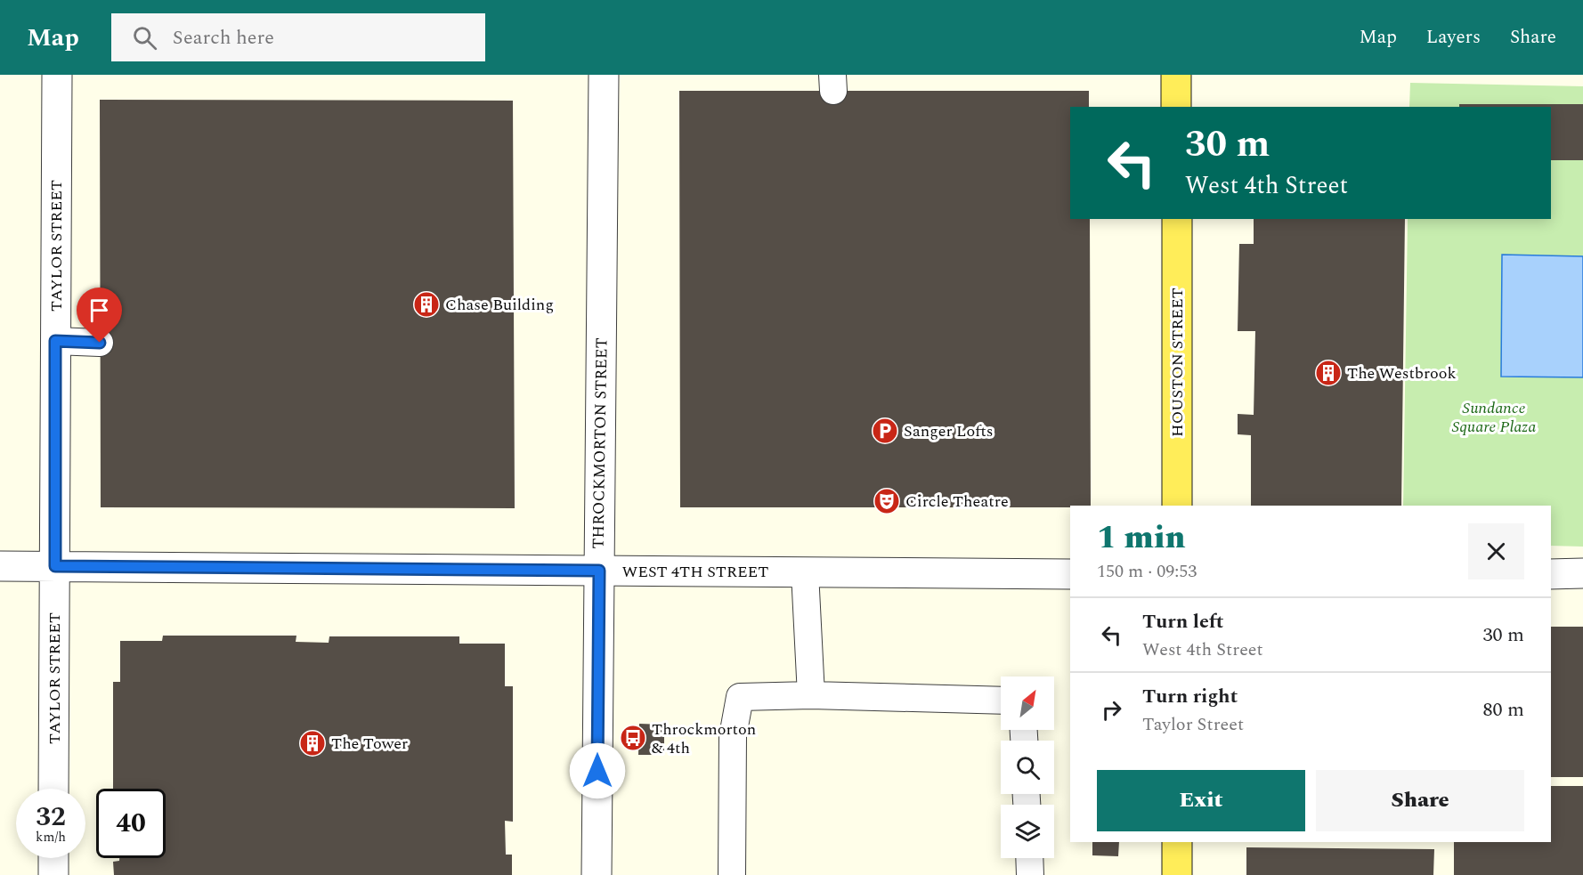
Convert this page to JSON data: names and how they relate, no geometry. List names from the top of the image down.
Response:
{
  "streets": {
    "main road": ["HOUSTON STREET"],
    "street": ["TAYLOR STREET", "THROCKMORTON STREET", "WEST 4TH STREET"]
  },
  "crossings": [
    ["TAYLOR STREET", "WEST 4TH STREET"],
    ["THROCKMORTON STREET", "WEST 4TH STREET"]
  ],
  "parks": ["Sundance Square Plaza"],
  "places": {
    "building": ["Chase Building", "The Westbrook", "The Tower"],
    "parking": ["Sanger Lofts"],
    "theatre": ["Circle Theatre"],
    "bus stop": ["Throckmorton & 4th"]
  },
  "north": "top right",
  "page": {
    "header": "Map",
    "search": "Search here",
    "nav": ["Map", "Layers", "Share"],
    "turn": ["30 m", "West 4th Street"],
    "heading": ["1 min", "150 m · 09:53"],
    "list": [
      {
        "name": "Turn left",
        "note": "West 4th Street",
        "value": "30 m"
      },
      {
        "name": "Turn right",
        "note": "Taylor Street",
        "value": "80 m"
      }
    ],
    "buttons": ["Exit", "Share"],
    "speed": "32 km/h",
    "limit": "40"
  }
}
